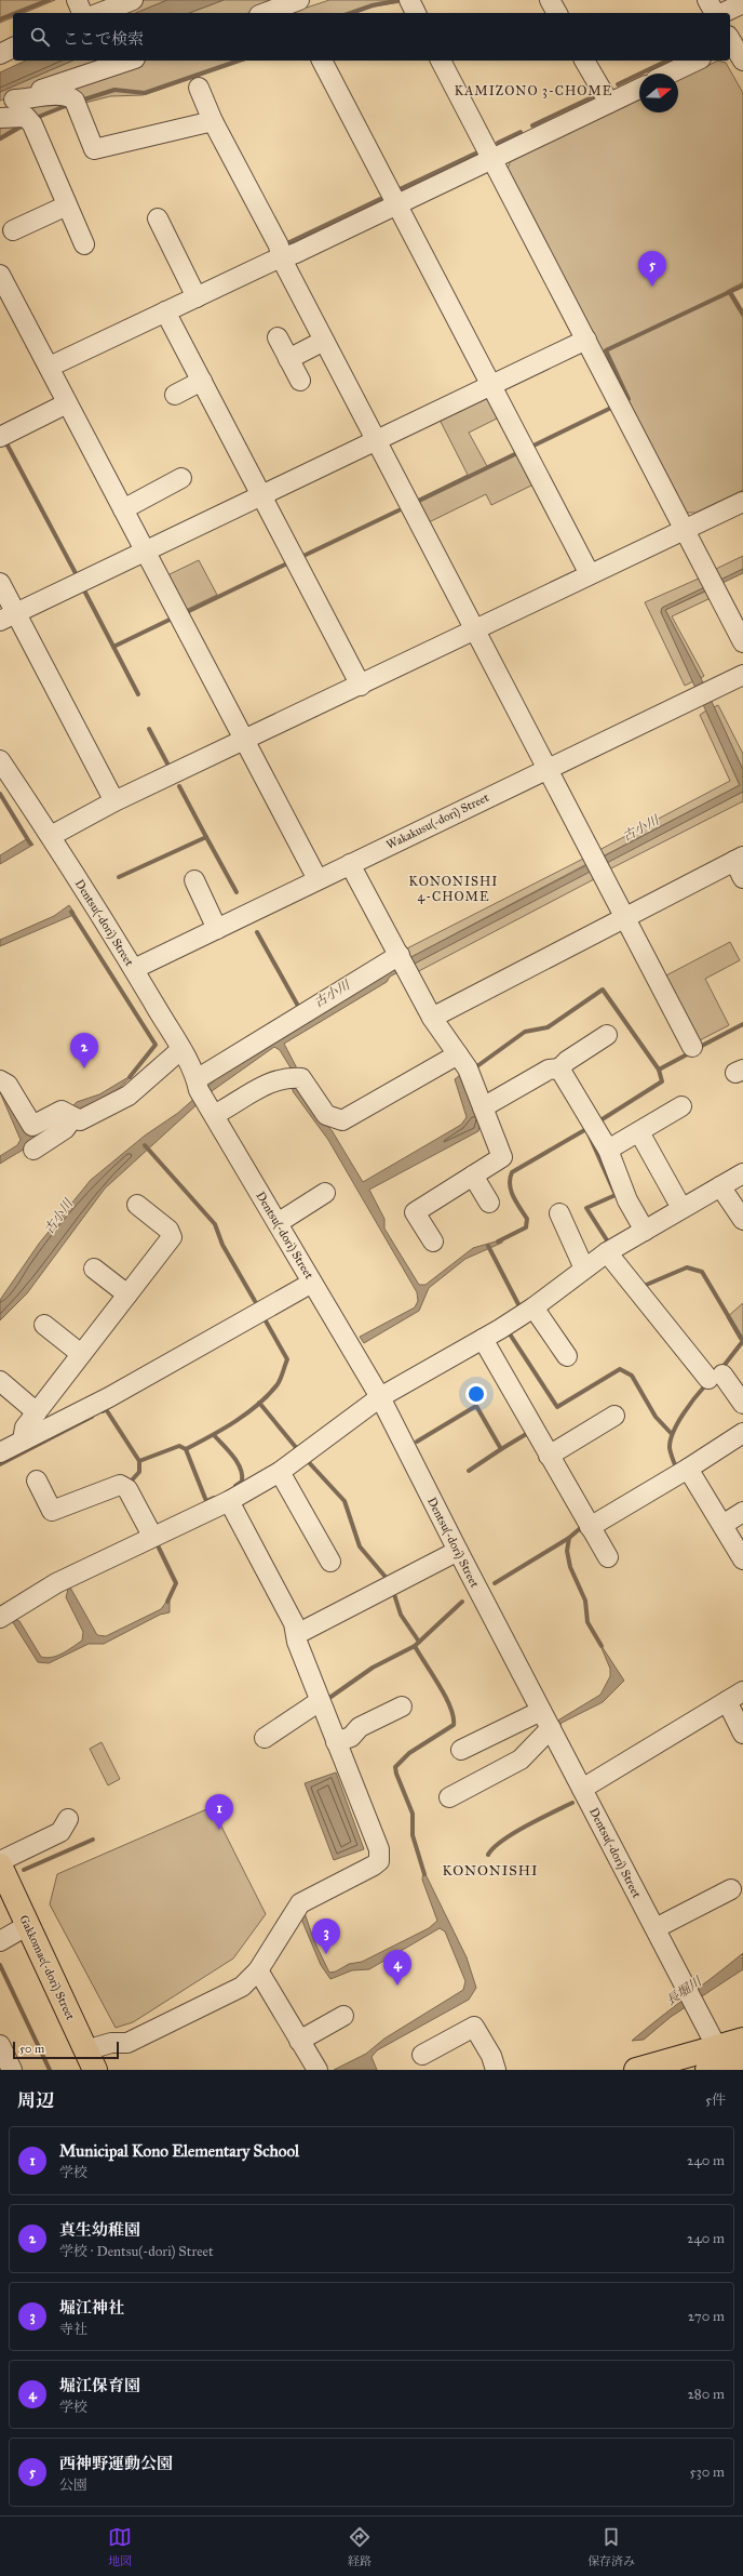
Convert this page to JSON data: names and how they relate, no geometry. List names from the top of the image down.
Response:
{
  "streets": {
    "main road": ["Gakkomae(-dori) Street"],
    "street": ["Wakakusu(-dori) Street", "Dentsu(-dori) Street"]
  },
  "crossings": [
    ["Wakakusu(-dori) Street", "Dentsu(-dori) Street"]
  ],
  "districts": ["KAMIZONO 3-CHOME", "KONONISHI 4-CHOME", "KONONISHI"],
  "water": ["古小川", "長堀川"],
  "scale_bar": "50 m",
  "north": "right",
  "page": {
    "search": "ここで検索",
    "pins": [
      "5",
      "2",
      "1",
      "3",
      "4"
    ],
    "scale": "50 m",
    "heading": ["周辺", "5件"],
    "list": [
      {
        "mark": "1",
        "name": "Municipal Kono Elementary School",
        "note": "学校",
        "value": "240 m"
      },
      {
        "mark": "2",
        "name": "真生幼稚園",
        "note": "学校 · Dentsu(-dori) Street",
        "value": "240 m"
      },
      {
        "mark": "3",
        "name": "堀江神社",
        "note": "寺社",
        "value": "270 m"
      },
      {
        "mark": "4",
        "name": "堀江保育園",
        "note": "学校",
        "value": "280 m"
      },
      {
        "mark": "5",
        "name": "西神野運動公園",
        "note": "公園",
        "value": "530 m"
      }
    ],
    "nav": ["地図", "経路", "保存済み"]
  }
}
